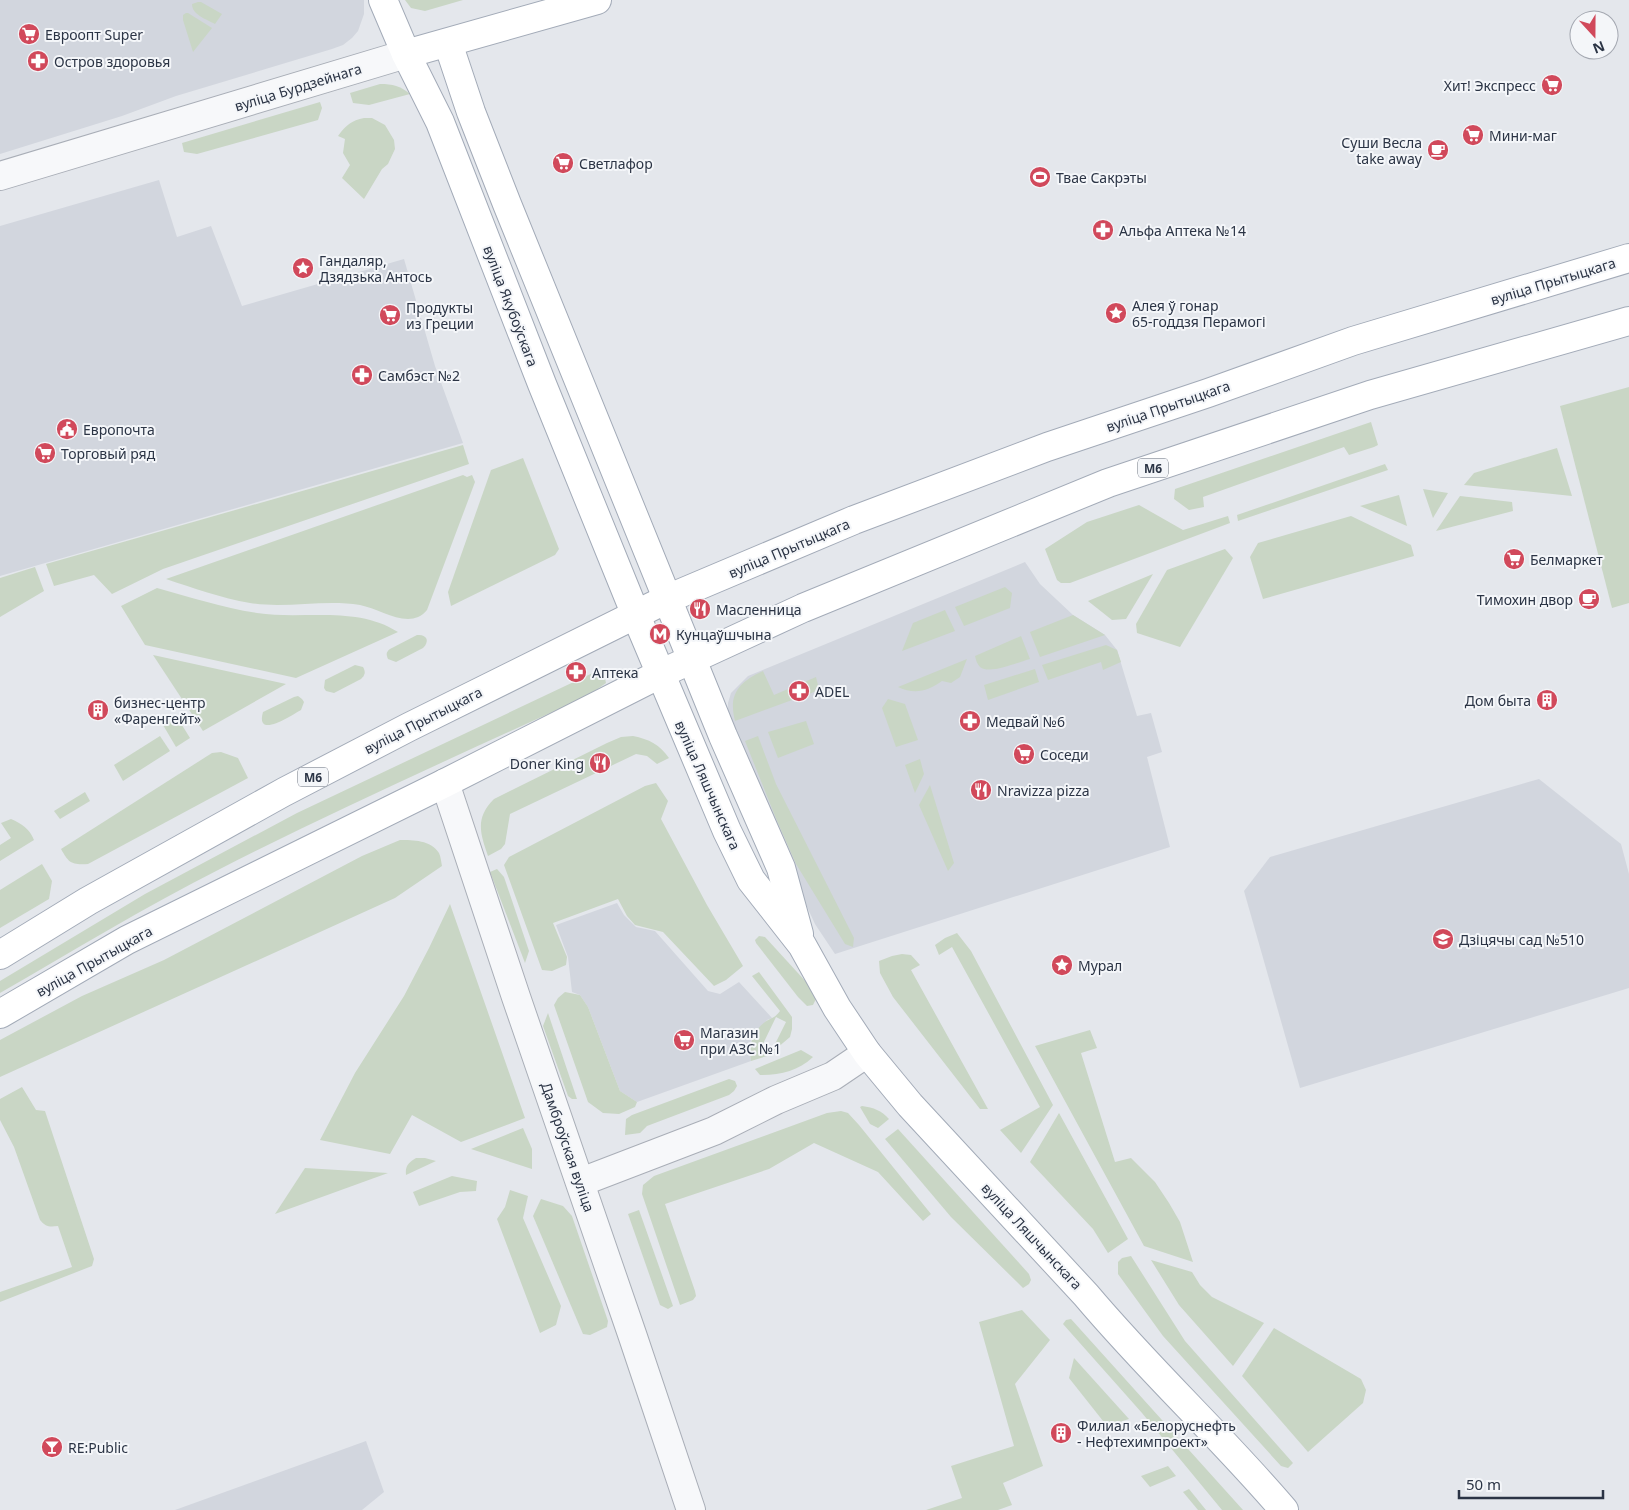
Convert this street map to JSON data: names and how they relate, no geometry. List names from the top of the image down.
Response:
{
  "streets": {
    "main road": [
      "вуліца Бурдзейнага",
      "вуліца Прытыцкага",
      "вуліца Якубоўскага",
      "М6",
      "вуліца Ляшчынскага"
    ],
    "street": ["Дамброўская вуліца"]
  },
  "crossings": [
    ["вуліца Бурдзейнага", "вуліца Якубоўскага"],
    ["вуліца Прытыцкага", "вуліца Якубоўскага"],
    ["вуліца Прытыцкага", "вуліца Ляшчынскага"],
    ["вуліца Прытыцкага", "Дамброўская вуліца"],
    ["вуліца Якубоўскага", "вуліца Ляшчынскага"]
  ],
  "places": {
    "supermarket": [
      "Евроопт Super",
      "Хит! Экспресс",
      "Мини-маг",
      "Светлафор",
      "Продукты из Греции",
      "Торговый ряд",
      "Белмаркет",
      "Соседи",
      "Магазин при АЗС №1"
    ],
    "pharmacy": [
      "Остров здоровья",
      "Альфа Аптека №14",
      "Самбэст №2",
      "Аптека",
      "ADEL",
      "Медвай №6"
    ],
    "cafe": ["Суши Весла take away", "Тимохин двор"],
    "sports": ["Твае Сакрэты"],
    "place": ["Гандаляр, Дзядзька Антось", "Алея ў гонар 65-годдзя Перамогі", "Мурал"],
    "public building": ["Европочта"],
    "restaurant": ["Масленница", "Doner King", "Nravizza pizza"],
    "metro station": ["Кунцаўшчына"],
    "building": ["Дом быта", "бизнес-центр «Фаренгейт»", "Филиал «Белоруснефть - Нефтехимпроект»"],
    "school or university": ["Дзіцячы сад №510"],
    "bar": ["RE:Public"]
  },
  "scale_bar": "50 m",
  "north": "bottom"
}
